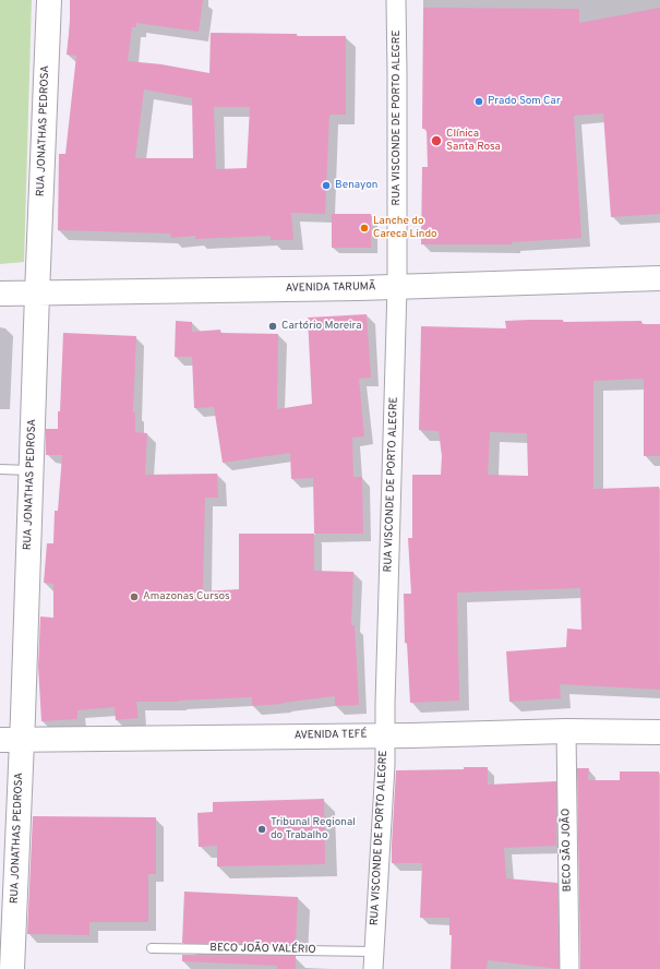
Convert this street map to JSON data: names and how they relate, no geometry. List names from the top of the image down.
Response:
{
  "streets": {
    "street": [
      "RUA VISCONDE DE PORTO ALEGRE",
      "RUA JONATHAS PEDROSA",
      "AVENIDA TARUMÃ",
      "AVENIDA TEFÉ",
      "BECO SÃO JOÃO"
    ],
    "lane": ["BECO JOÃO VALÉRIO"]
  },
  "crossings": [
    ["RUA VISCONDE DE PORTO ALEGRE", "AVENIDA TARUMÃ"],
    ["RUA VISCONDE DE PORTO ALEGRE", "AVENIDA TEFÉ"],
    ["RUA VISCONDE DE PORTO ALEGRE", "BECO JOÃO VALÉRIO"],
    ["RUA JONATHAS PEDROSA", "AVENIDA TARUMÃ"],
    ["RUA JONATHAS PEDROSA", "AVENIDA TEFÉ"],
    ["AVENIDA TEFÉ", "BECO SÃO JOÃO"]
  ],
  "places": [
    "Prado Som Car",
    "Clínica Santa Rosa",
    "Benayon",
    "Lanche do Careca Lindo",
    "Cartório Moreira",
    "Amazonas Cursos",
    "Tribunal Regional do Trabalho"
  ]
}
